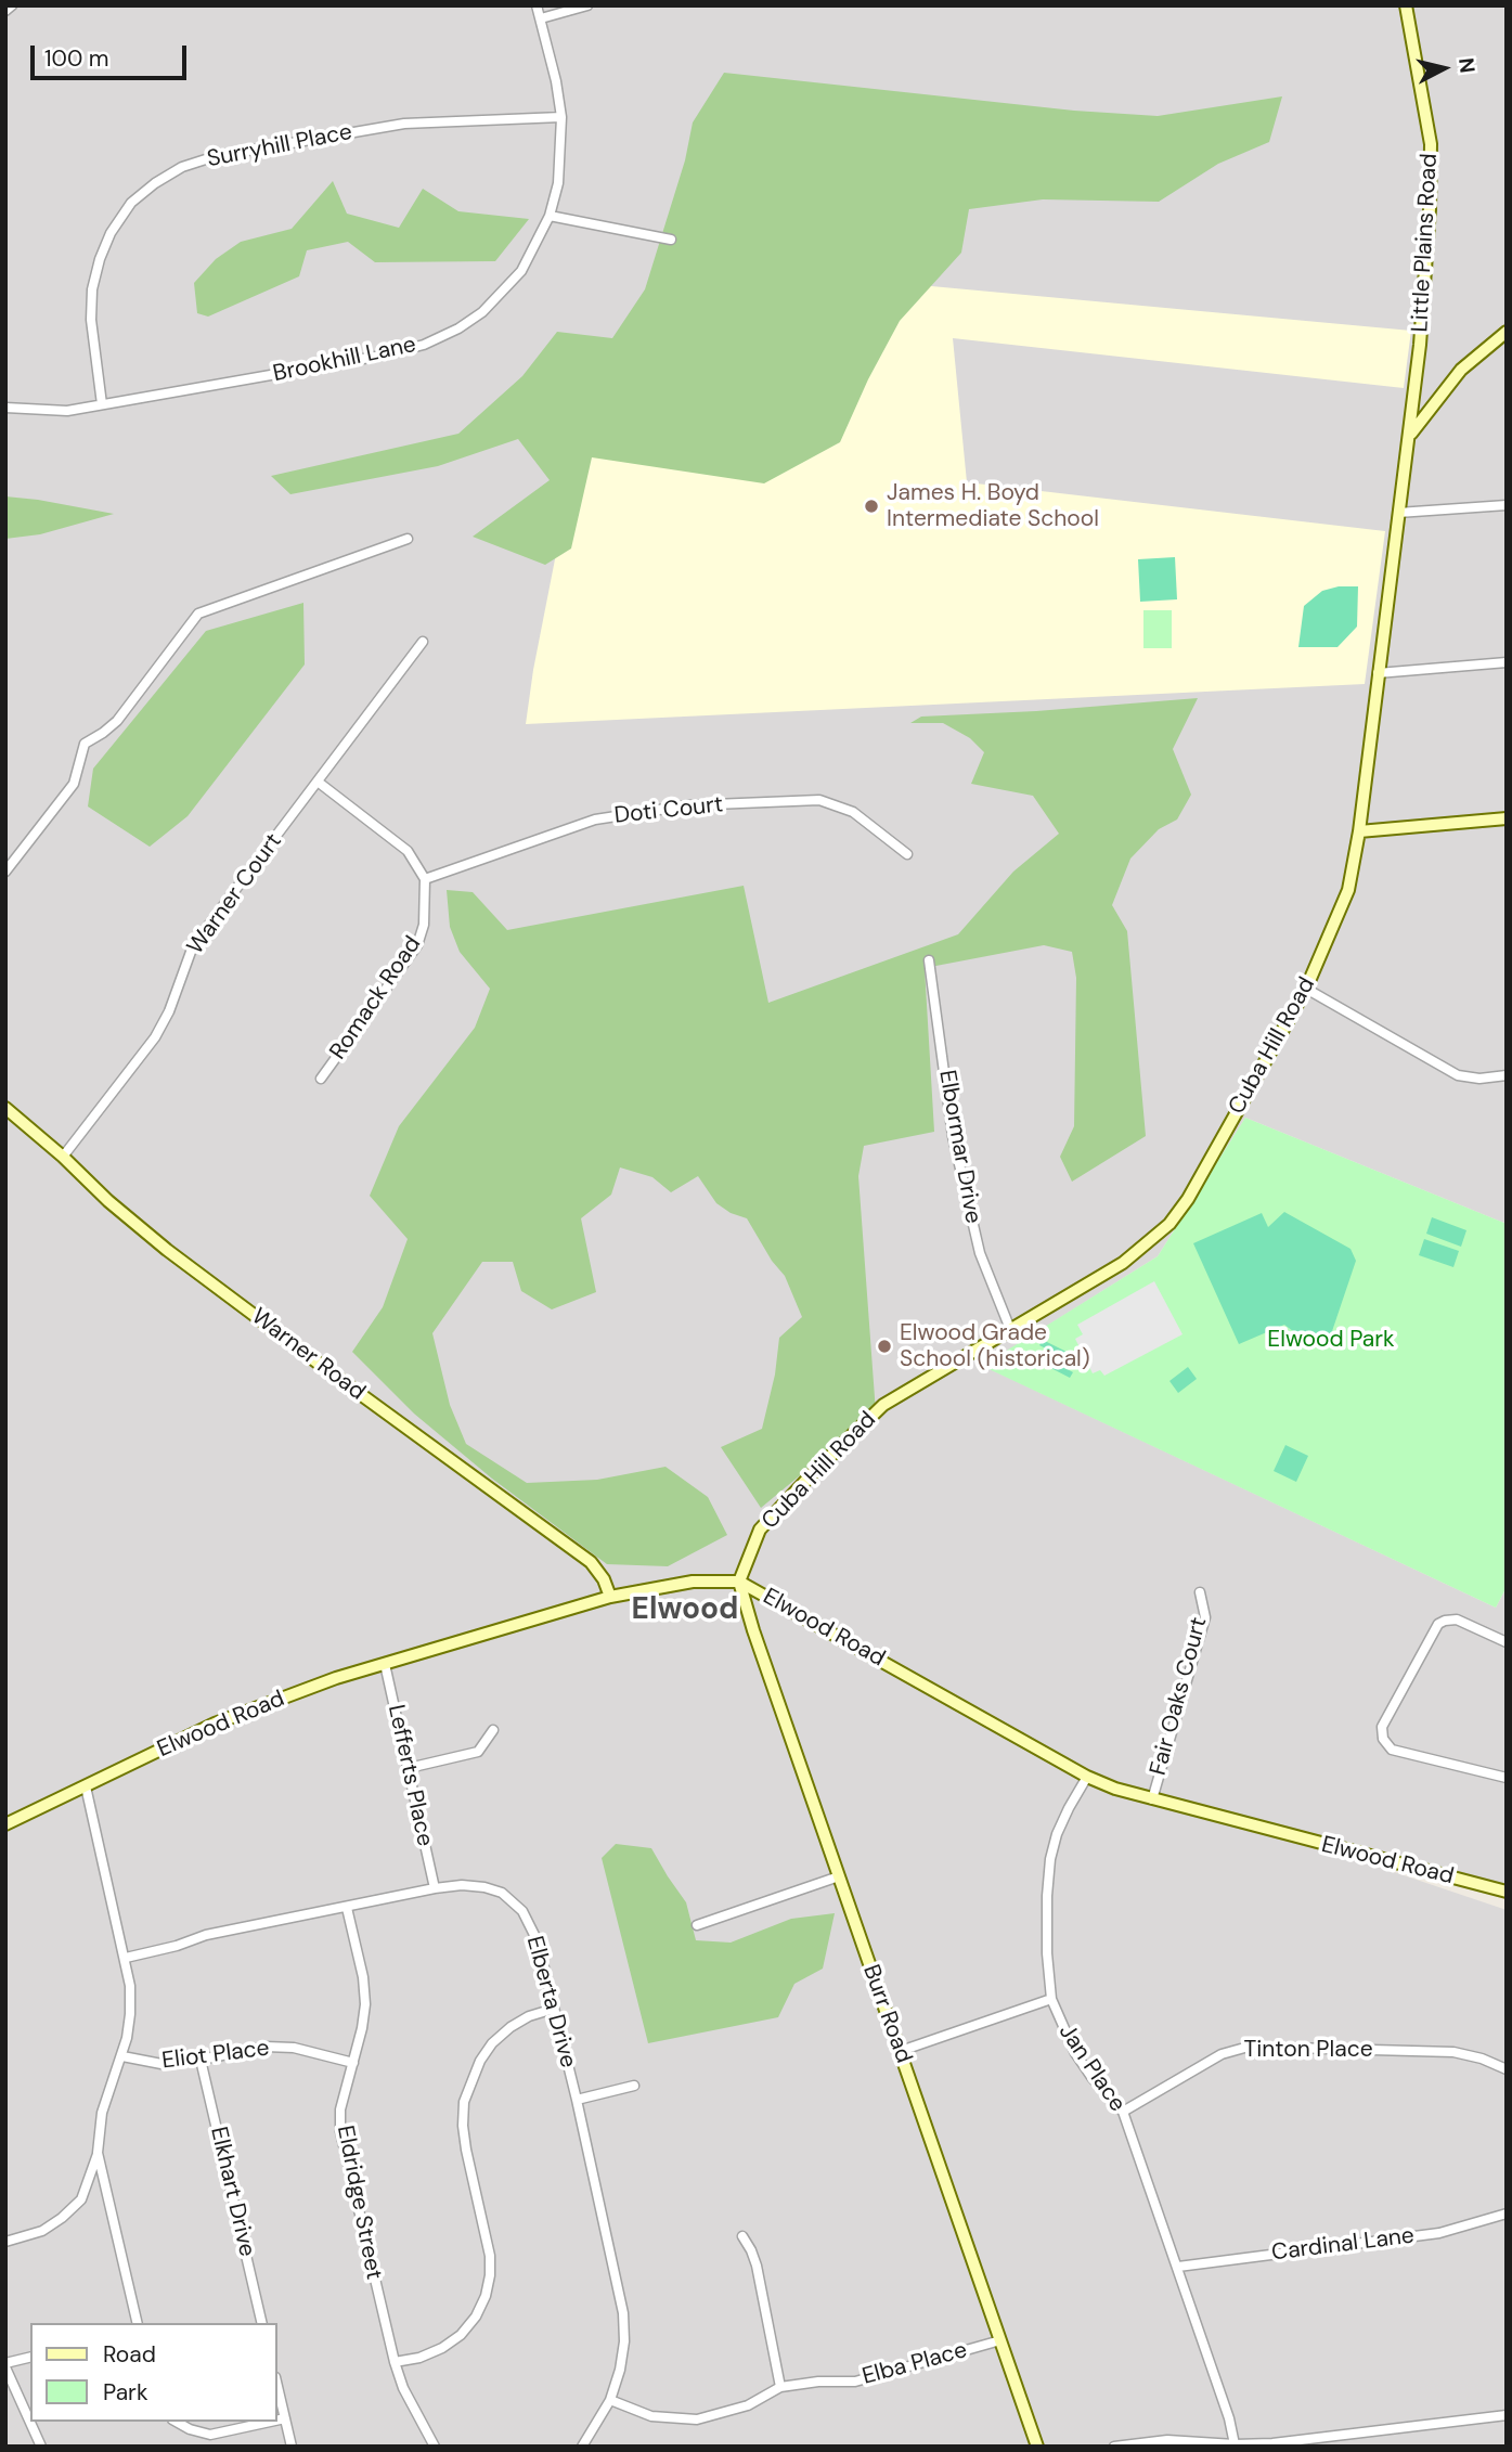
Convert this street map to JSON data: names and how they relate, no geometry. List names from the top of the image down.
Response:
{
  "streets": {
    "main road": [
      "Little Plains Road",
      "Cuba Hill Road",
      "Warner Road",
      "Elwood Road",
      "Burr Road"
    ],
    "street": [
      "Surryhill Place",
      "Brookhill Lane",
      "Doti Court",
      "Warner Court",
      "Romack Road",
      "Elbormar Drive",
      "Fair Oaks Court",
      "Lefferts Place",
      "Elberta Drive",
      "Tinton Place",
      "Eliot Place",
      "Jan Place",
      "Elkhart Drive",
      "Eldridge Street",
      "Cardinal Lane",
      "Elba Place"
    ]
  },
  "crossings": [
    ["Surryhill Place", "Brookhill Lane"],
    ["Little Plains Road", "Cuba Hill Road"],
    ["Doti Court", "Romack Road"],
    ["Warner Court", "Warner Road"],
    ["Cuba Hill Road", "Elbormar Drive"],
    ["Cuba Hill Road", "Elwood Road"],
    ["Cuba Hill Road", "Burr Road"],
    ["Warner Road", "Elwood Road"],
    ["Elwood Road", "Fair Oaks Court"],
    ["Elwood Road", "Lefferts Place"],
    ["Elwood Road", "Burr Road"],
    ["Elwood Road", "Jan Place"],
    ["Lefferts Place", "Elberta Drive"],
    ["Elberta Drive", "Eldridge Street"],
    ["Elberta Drive", "Elba Place"],
    ["Burr Road", "Elba Place"],
    ["Tinton Place", "Jan Place"],
    ["Eliot Place", "Elkhart Drive"],
    ["Eliot Place", "Eldridge Street"],
    ["Jan Place", "Cardinal Lane"]
  ],
  "districts": ["Elwood"],
  "parks": ["Elwood Park"],
  "places": ["James H. Boyd Intermediate School", "Elwood Grade School (historical)"],
  "legend": ["Road", "Park"],
  "scale_bar": "100 m",
  "north": "right"
}
